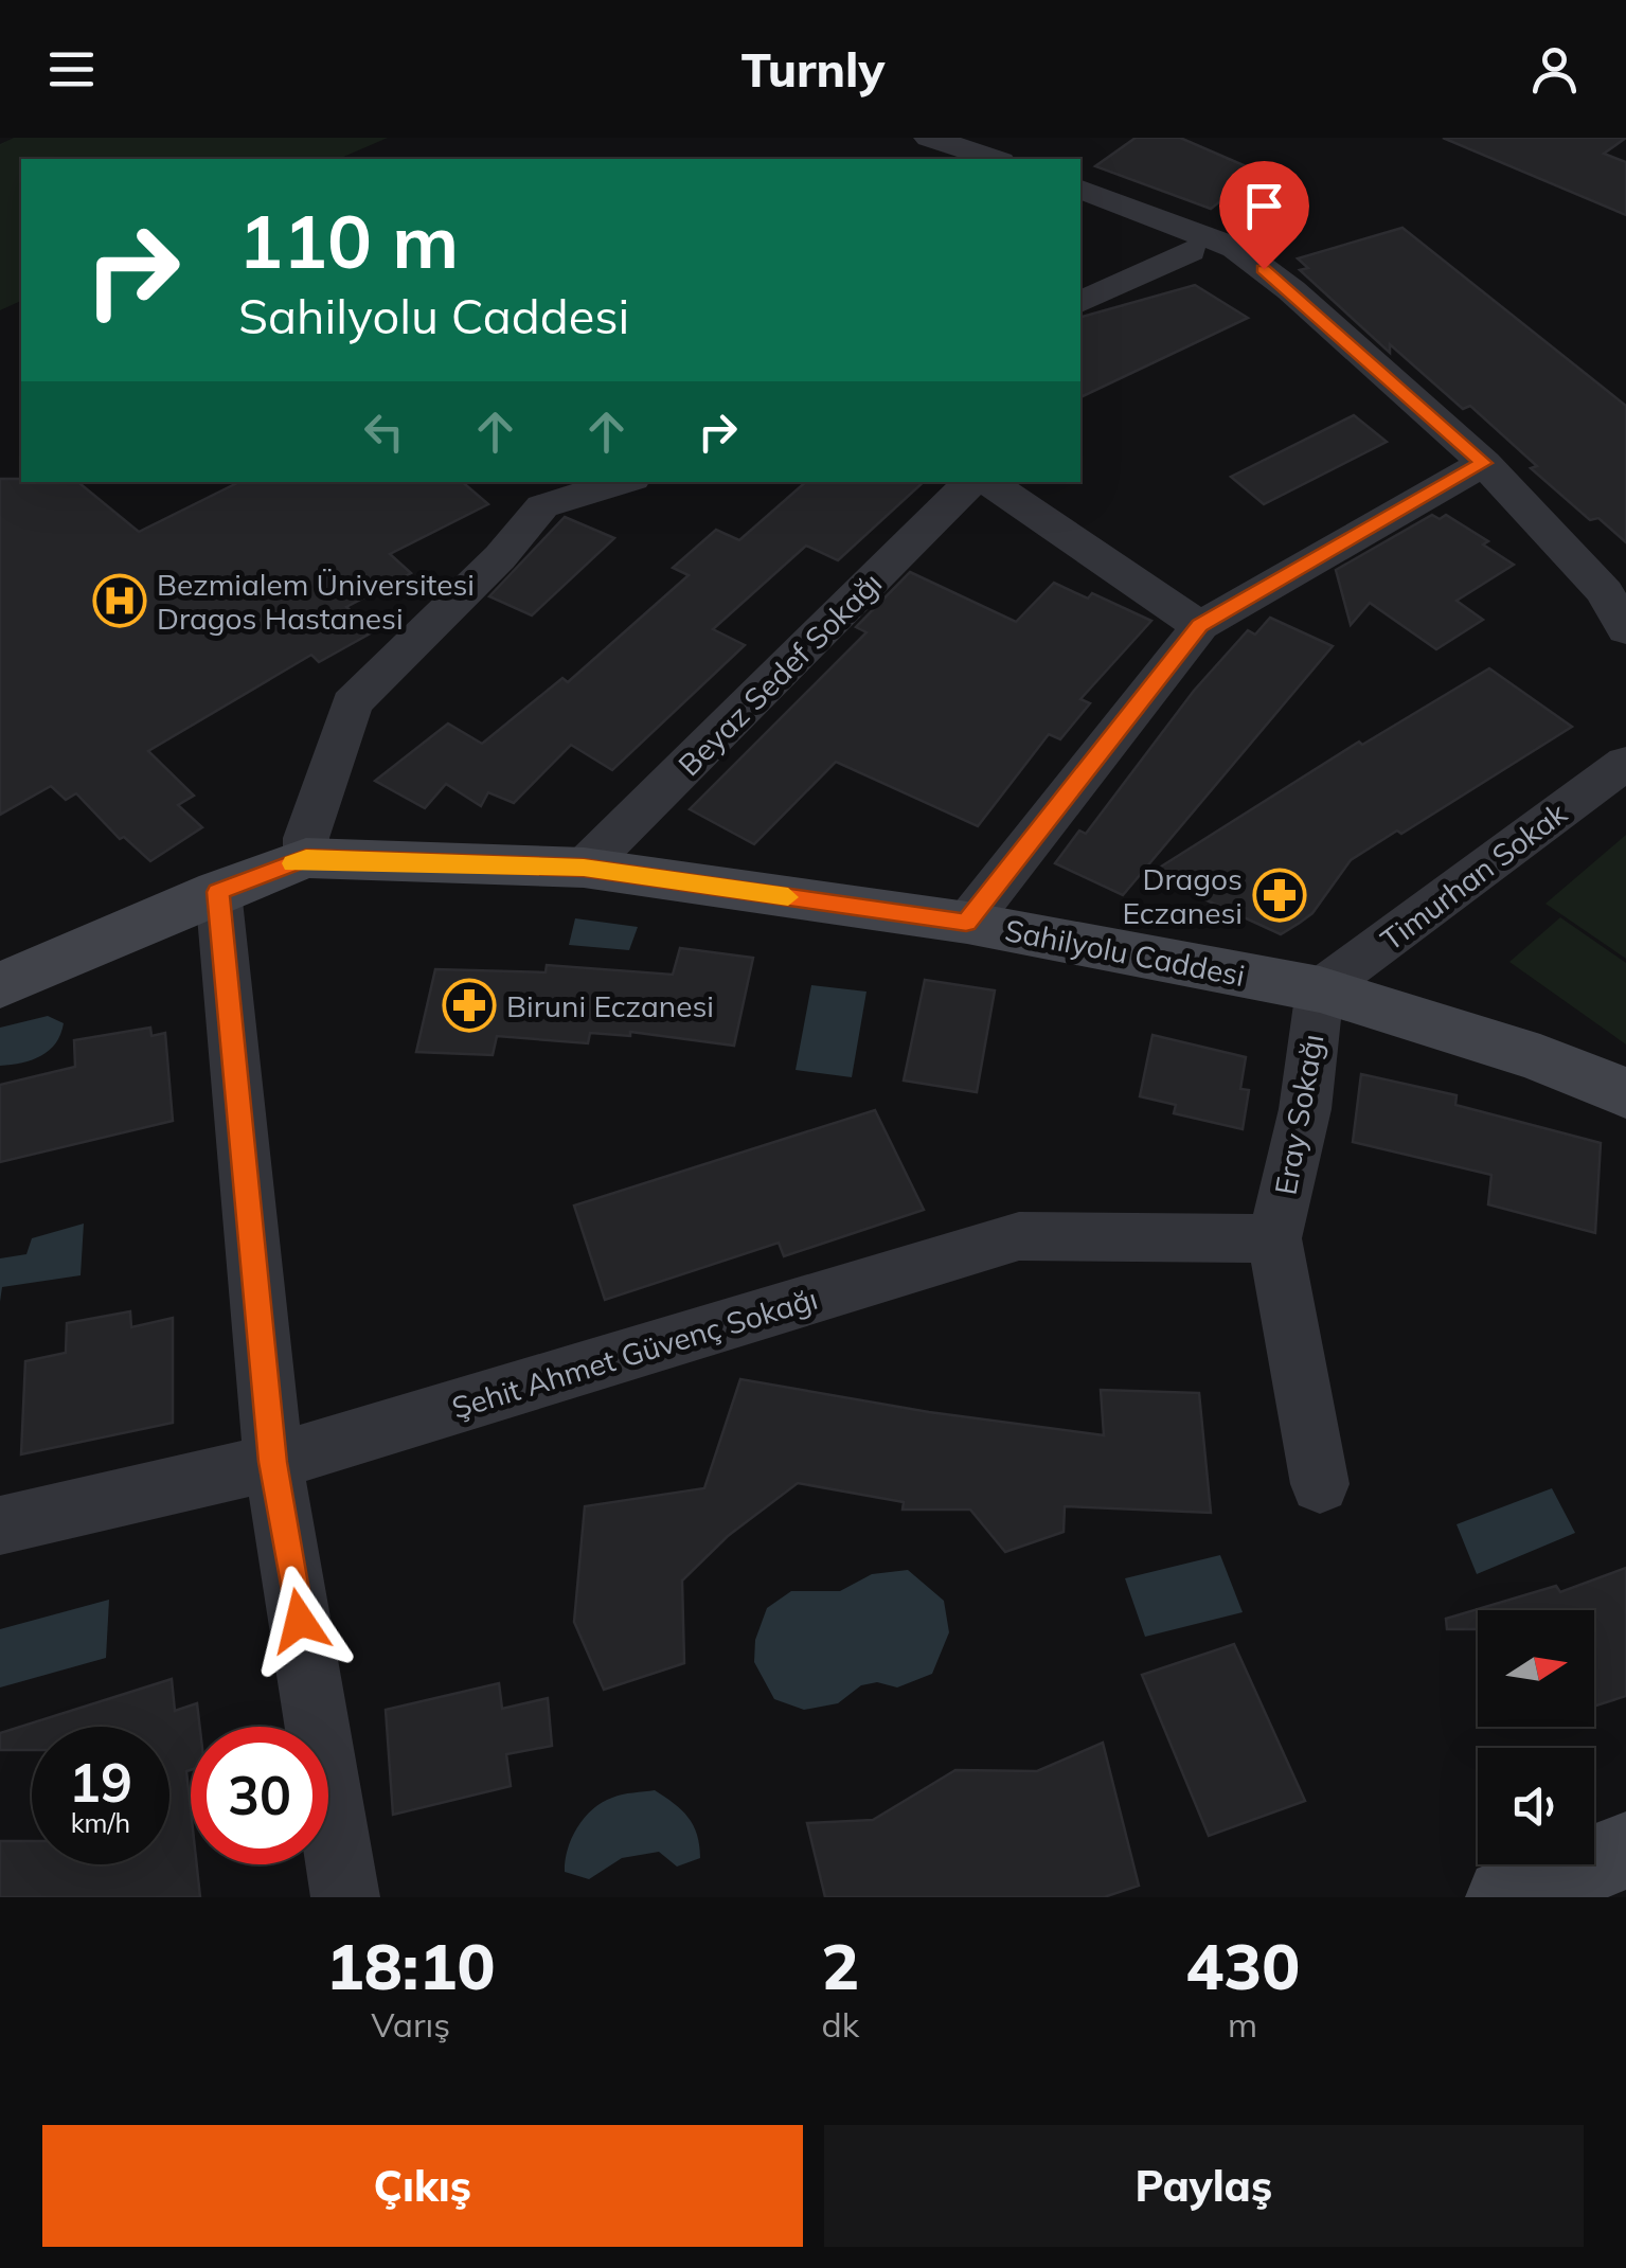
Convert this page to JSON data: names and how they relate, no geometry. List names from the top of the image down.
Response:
{
  "streets": {
    "street": [
      "Beyaz Sedef Sokağı",
      "Timurhan Sokak",
      "Sahilyolu Caddesi",
      "Eray Sokağı",
      "Şehit Ahmet Güvenç Sokağı"
    ]
  },
  "crossings": [
    ["Beyaz Sedef Sokağı", "Sahilyolu Caddesi"],
    ["Timurhan Sokak", "Sahilyolu Caddesi"],
    ["Timurhan Sokak", "Eray Sokağı"],
    ["Sahilyolu Caddesi", "Eray Sokağı"],
    ["Eray Sokağı", "Şehit Ahmet Güvenç Sokağı"]
  ],
  "places": {
    "hospital": ["Bezmialem Üniversitesi Dragos Hastanesi"],
    "pharmacy": ["Dragos Eczanesi", "Biruni Eczanesi"]
  },
  "north": "right",
  "page": {
    "header": "Turnly",
    "turn": ["110 m", "Sahilyolu Caddesi"],
    "speed": "19 km/h",
    "limit": "30",
    "eta": [
      "18:10",
      "Varış",
      "2",
      "dk",
      "430",
      "m"
    ],
    "buttons": ["Çıkış", "Paylaş"]
  }
}
